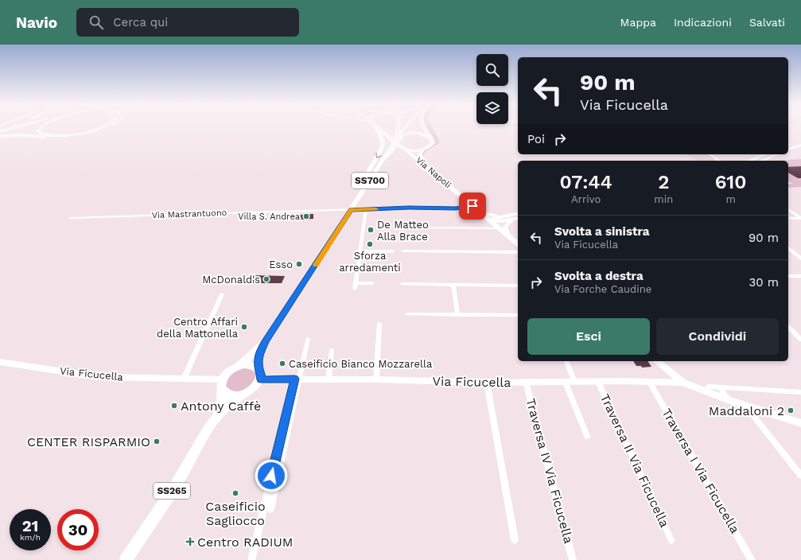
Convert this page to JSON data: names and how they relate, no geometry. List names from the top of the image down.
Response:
{
  "streets": {
    "main road": ["Via Napoli", "SS700", "SS265"],
    "street": [
      "Via Mastrantuono",
      "Via Ficucella",
      "Traversa II Via Ficucella",
      "Traversa IV Via Ficucella",
      "Traversa I Via Ficucella"
    ]
  },
  "crossings": [
    ["Via Napoli", "Via Mastrantuono"],
    ["SS700", "Via Mastrantuono"],
    ["Via Ficucella", "Traversa II Via Ficucella"],
    ["Via Ficucella", "Traversa IV Via Ficucella"],
    ["Via Ficucella", "Traversa I Via Ficucella"],
    ["Via Ficucella", "SS265"]
  ],
  "places": {
    "other": [
      "Villa S. Andrea",
      "De Matteo Alla Brace",
      "Sforza arredamenti",
      "Esso",
      "McDonald's",
      "Centro Affari della Mattonella",
      "Caseificio Bianco Mozzarella",
      "Antony Caffè",
      "Maddaloni 2",
      "CENTER RISPARMIO",
      "Caseificio Sagliocco"
    ],
    "health": ["Centro RADIUM"]
  },
  "page": {
    "header": "Navio",
    "search": "Cerca qui",
    "nav": ["Mappa", "Indicazioni", "Salvati"],
    "turn": ["90 m", "Via Ficucella"],
    "then": "Poi",
    "eta": [
      "07:44",
      "Arrivo",
      "2",
      "min",
      "610",
      "m"
    ],
    "list": [
      {
        "name": "Svolta a sinistra",
        "note": "Via Ficucella",
        "value": "90 m"
      },
      {
        "name": "Svolta a destra",
        "note": "Via Forche Caudine",
        "value": "30 m"
      }
    ],
    "buttons": ["Esci", "Condividi"],
    "speed": "21 km/h",
    "limit": "30"
  }
}
